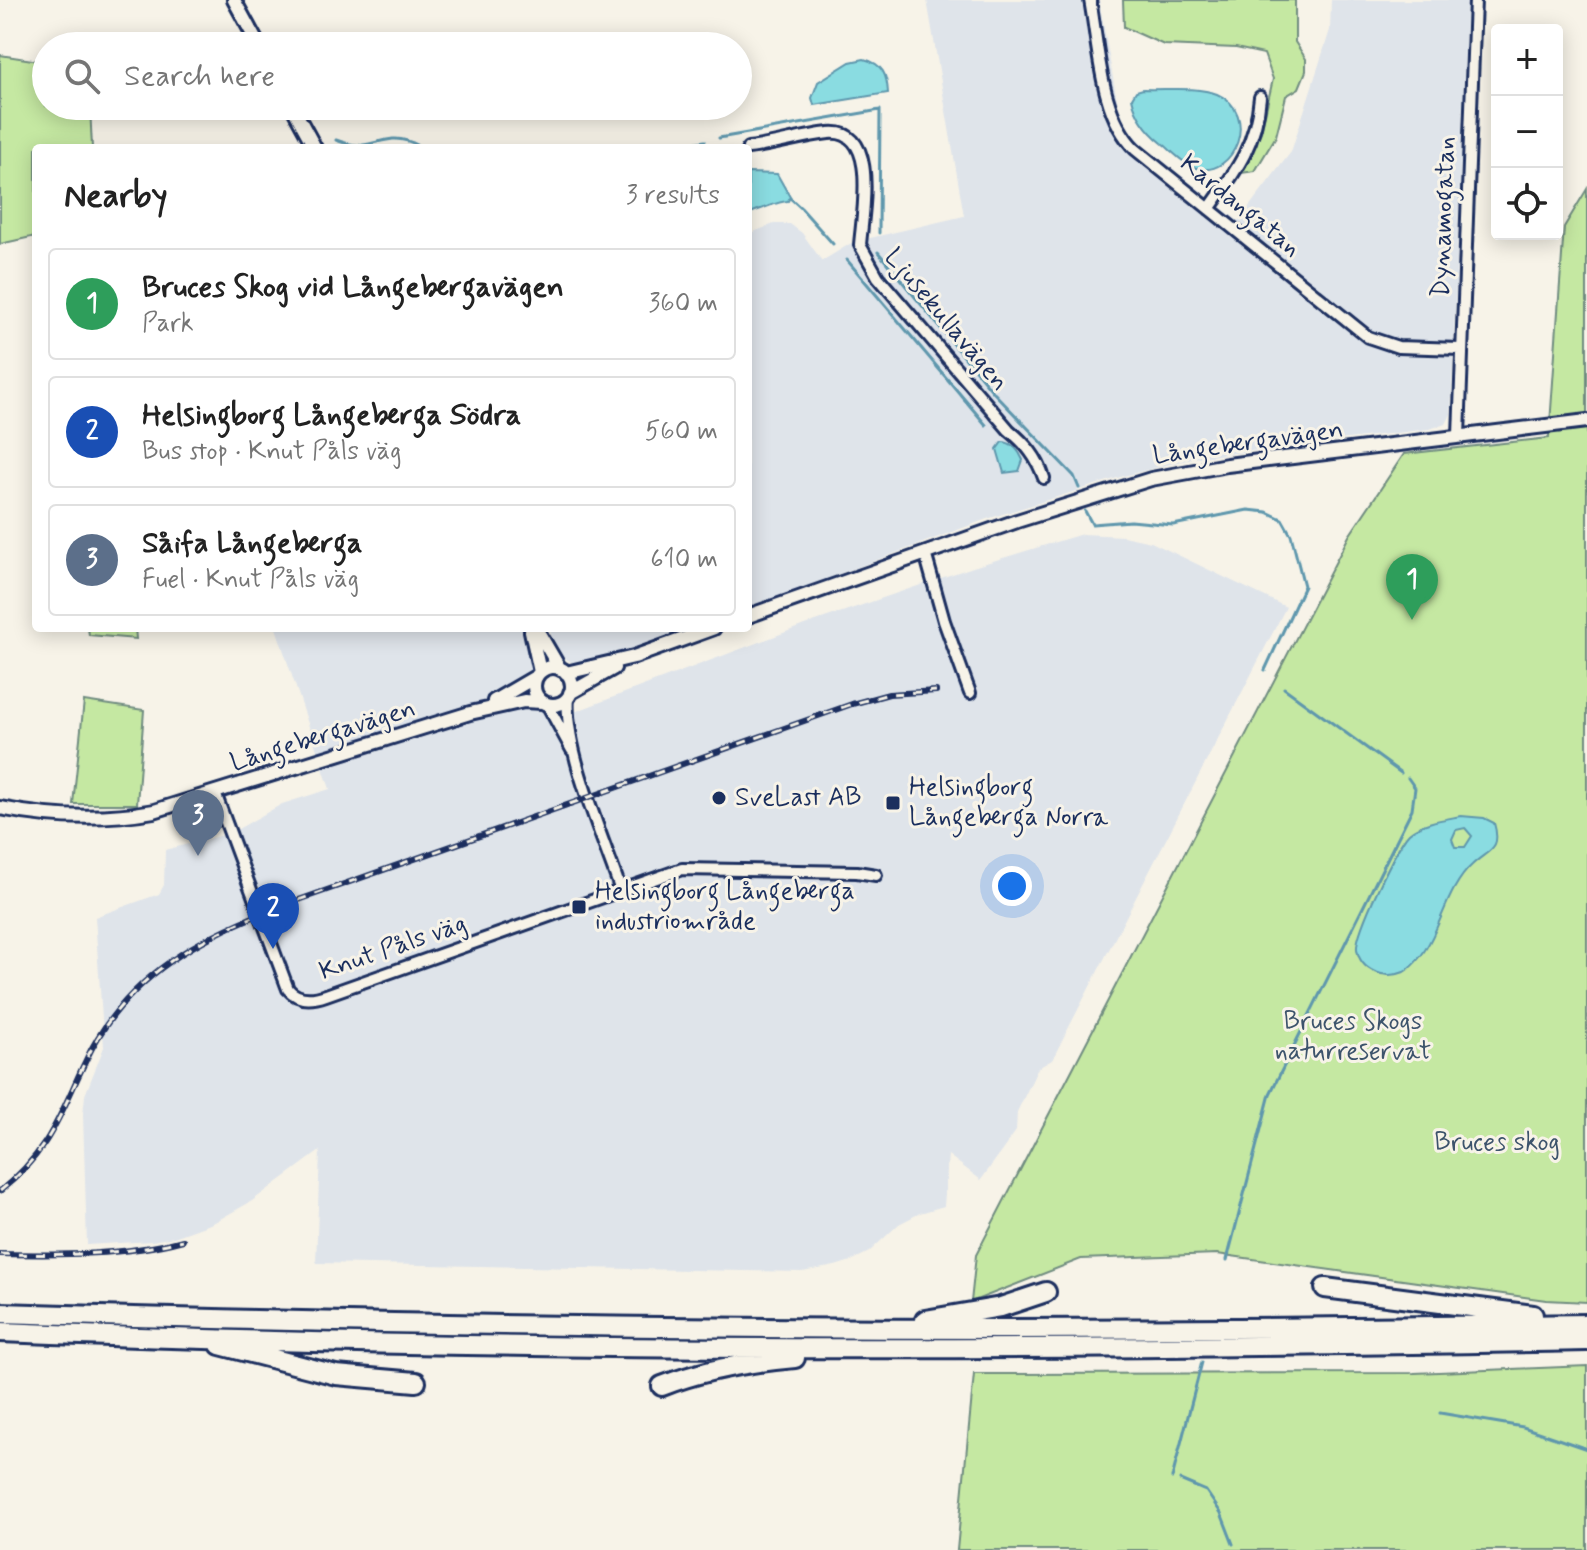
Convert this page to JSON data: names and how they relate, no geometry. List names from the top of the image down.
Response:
{
  "streets": {
    "street": [
      "Kardangatan",
      "Dynamogatan",
      "Ljusekullavägen",
      "Långebergavägen",
      "Knut Påls väg"
    ]
  },
  "crossings": [
    ["Kardangatan", "Dynamogatan"],
    ["Dynamogatan", "Långebergavägen"],
    ["Långebergavägen", "Knut Påls väg"]
  ],
  "parks": ["Bruces Skogs naturreservat", "Bruces skog"],
  "places": {
    "other": ["SveLast AB"],
    "transit": ["Helsingborg Långeberga Norra", "Helsingborg Långeberga industriområde"]
  },
  "page": {
    "map_buttons": ["+", "−"],
    "search": "Search here",
    "heading": ["Nearby", "3 results"],
    "list": [
      {
        "mark": "1",
        "name": "Bruces Skog vid Långebergavägen",
        "note": "Park",
        "value": "360 m"
      },
      {
        "mark": "2",
        "name": "Helsingborg Långeberga Södra",
        "note": "Bus stop · Knut Påls väg",
        "value": "560 m"
      },
      {
        "mark": "3",
        "name": "Såifa Långeberga",
        "note": "Fuel · Knut Påls väg",
        "value": "610 m"
      }
    ],
    "pins": ["1", "3", "2"]
  }
}
